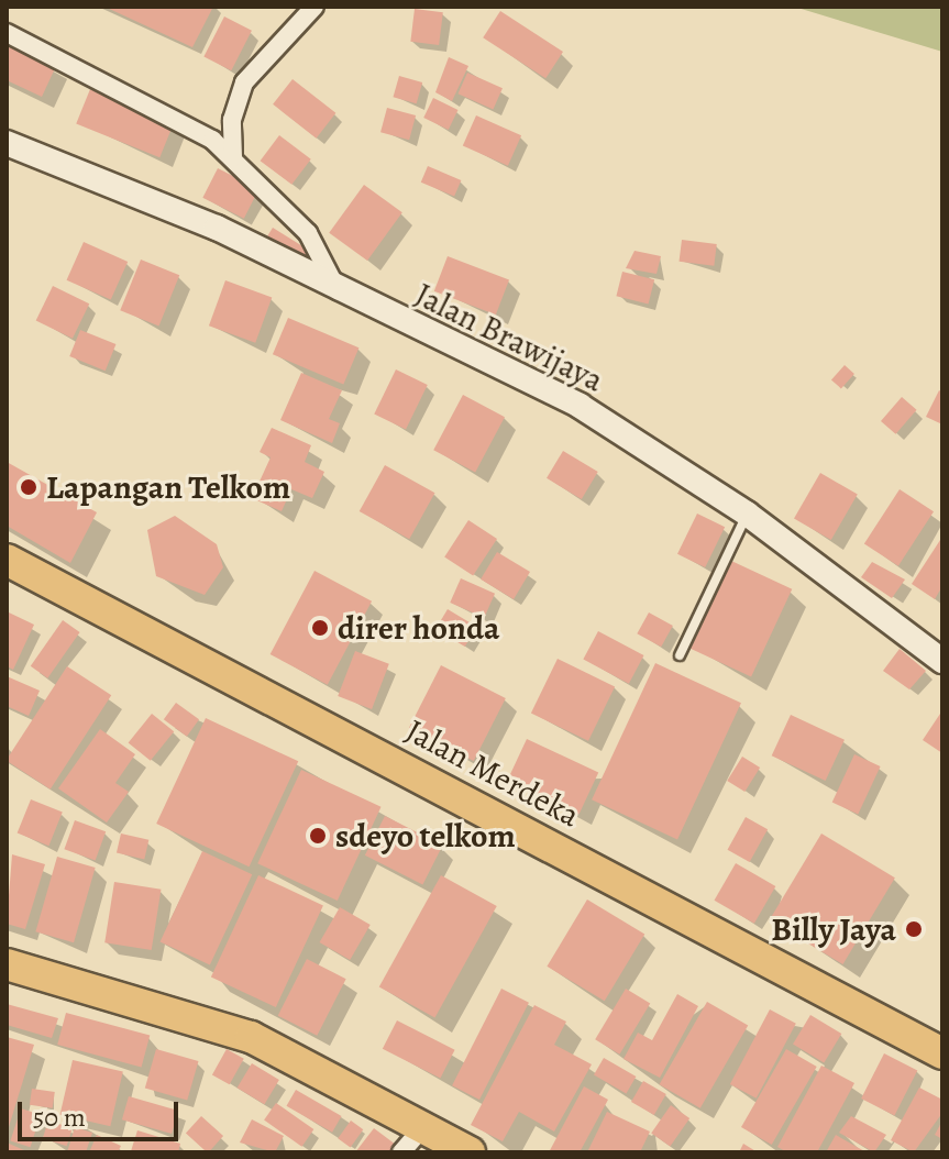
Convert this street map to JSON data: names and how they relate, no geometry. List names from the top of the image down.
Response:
{
  "streets": {
    "highway": ["Jalan Merdeka"],
    "street": ["Jalan Brawijaya"]
  },
  "places": [
    "Lapangan Telkom",
    "direr honda",
    "sdeyo telkom",
    "Billy Jaya"
  ],
  "scale_bar": "50 m"
}
